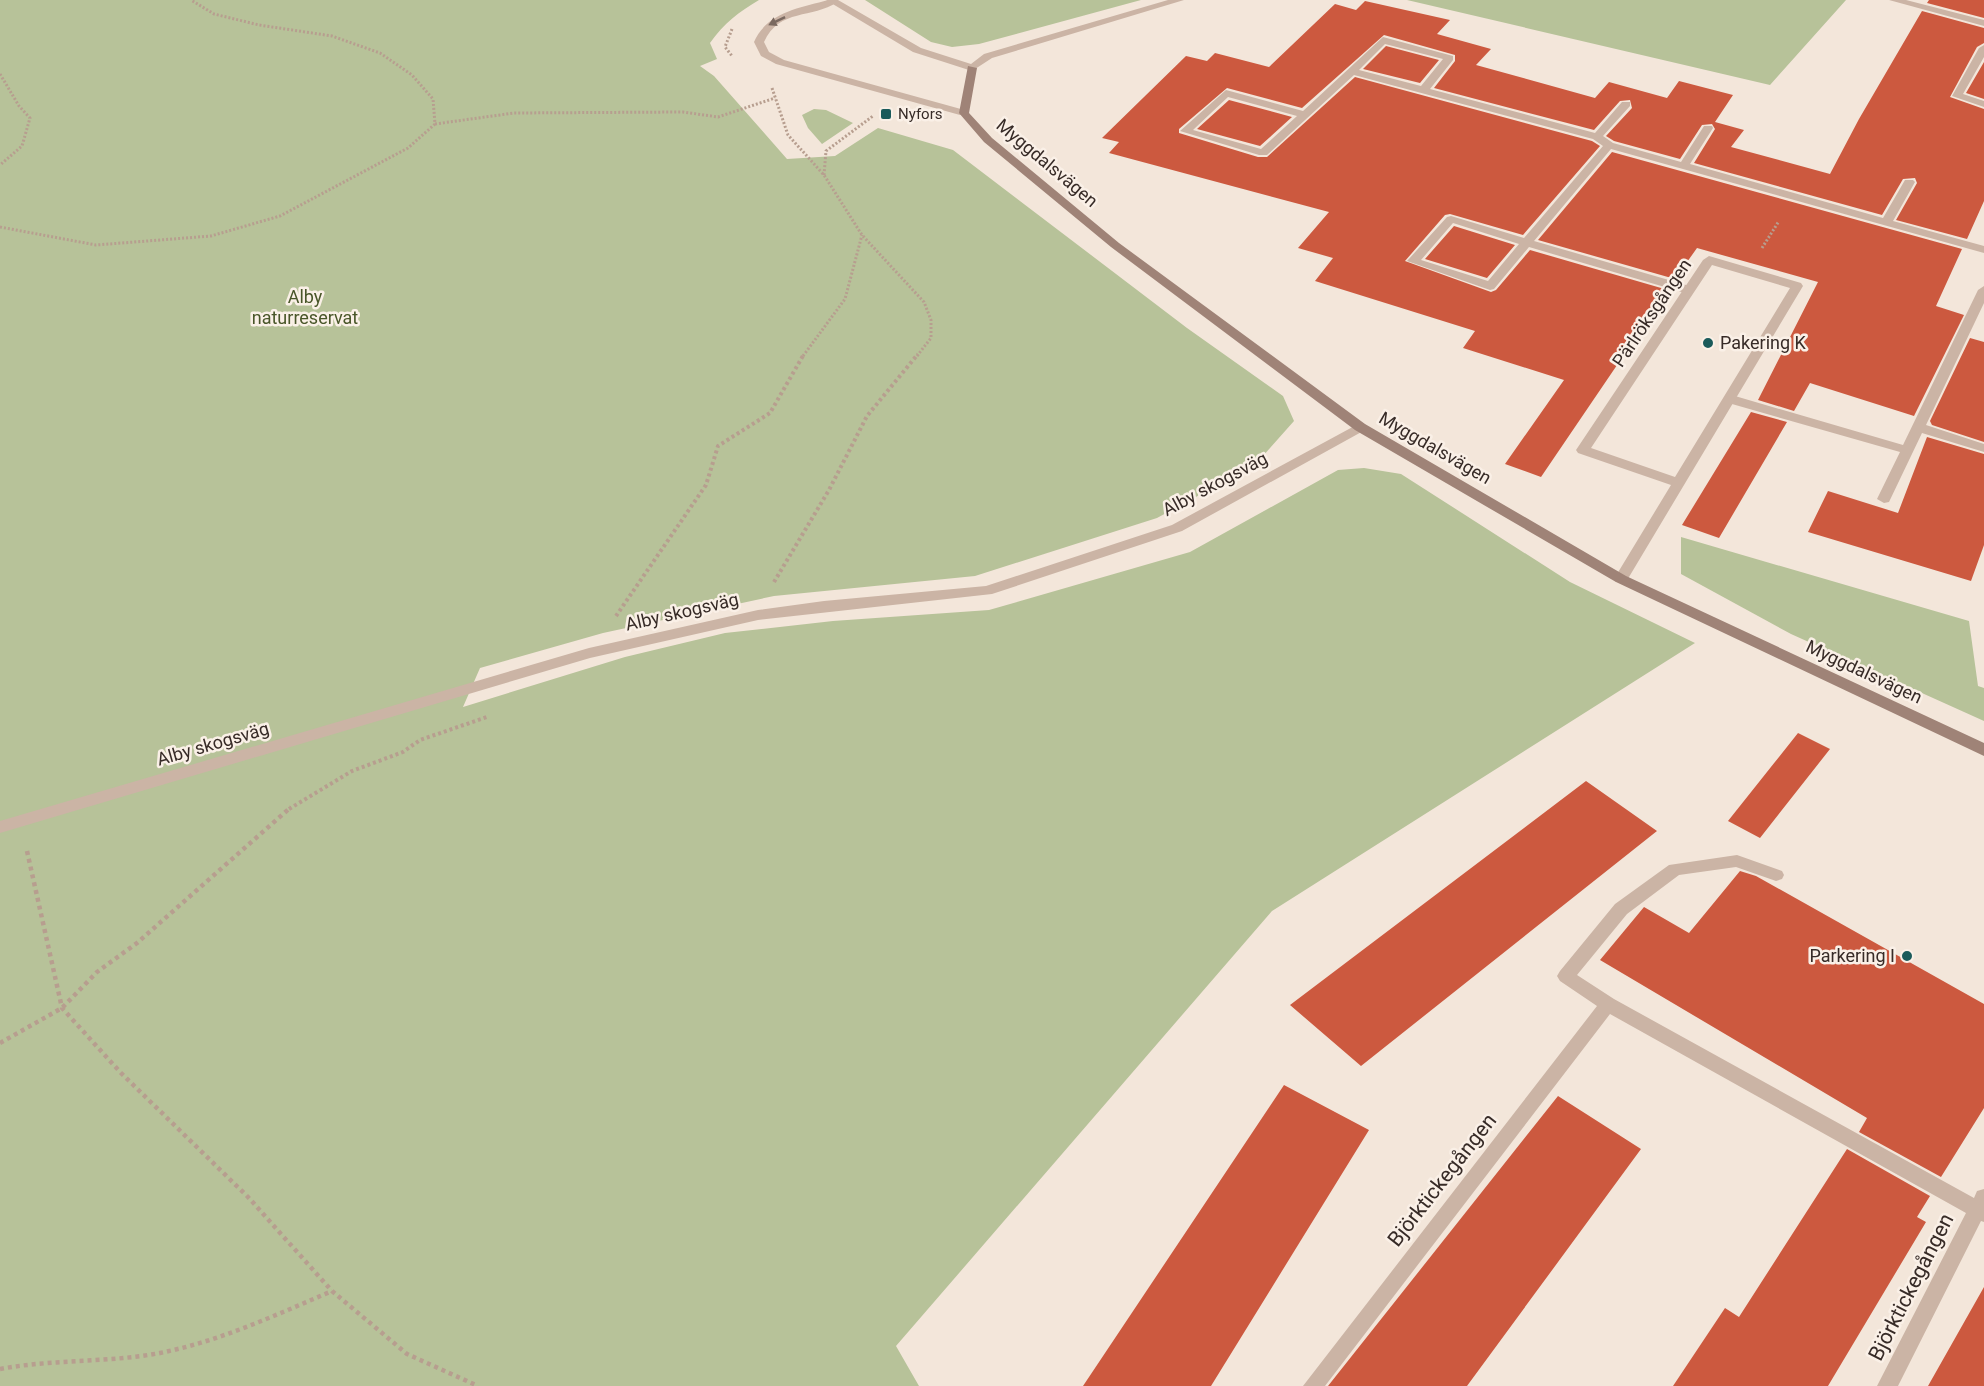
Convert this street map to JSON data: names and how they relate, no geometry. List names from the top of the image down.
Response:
{
  "streets": {
    "street": [
      "Myggdalsvägen",
      "Pärlröksgången",
      "Alby skogsväg",
      "Björktickegången"
    ]
  },
  "crossings": [
    ["Myggdalsvägen", "Pärlröksgången"],
    ["Myggdalsvägen", "Alby skogsväg"]
  ],
  "parks": ["Alby naturreservat"],
  "places": {
    "transit": ["Nyfors"],
    "other": ["Pakering K", "Parkering I"]
  }
}
